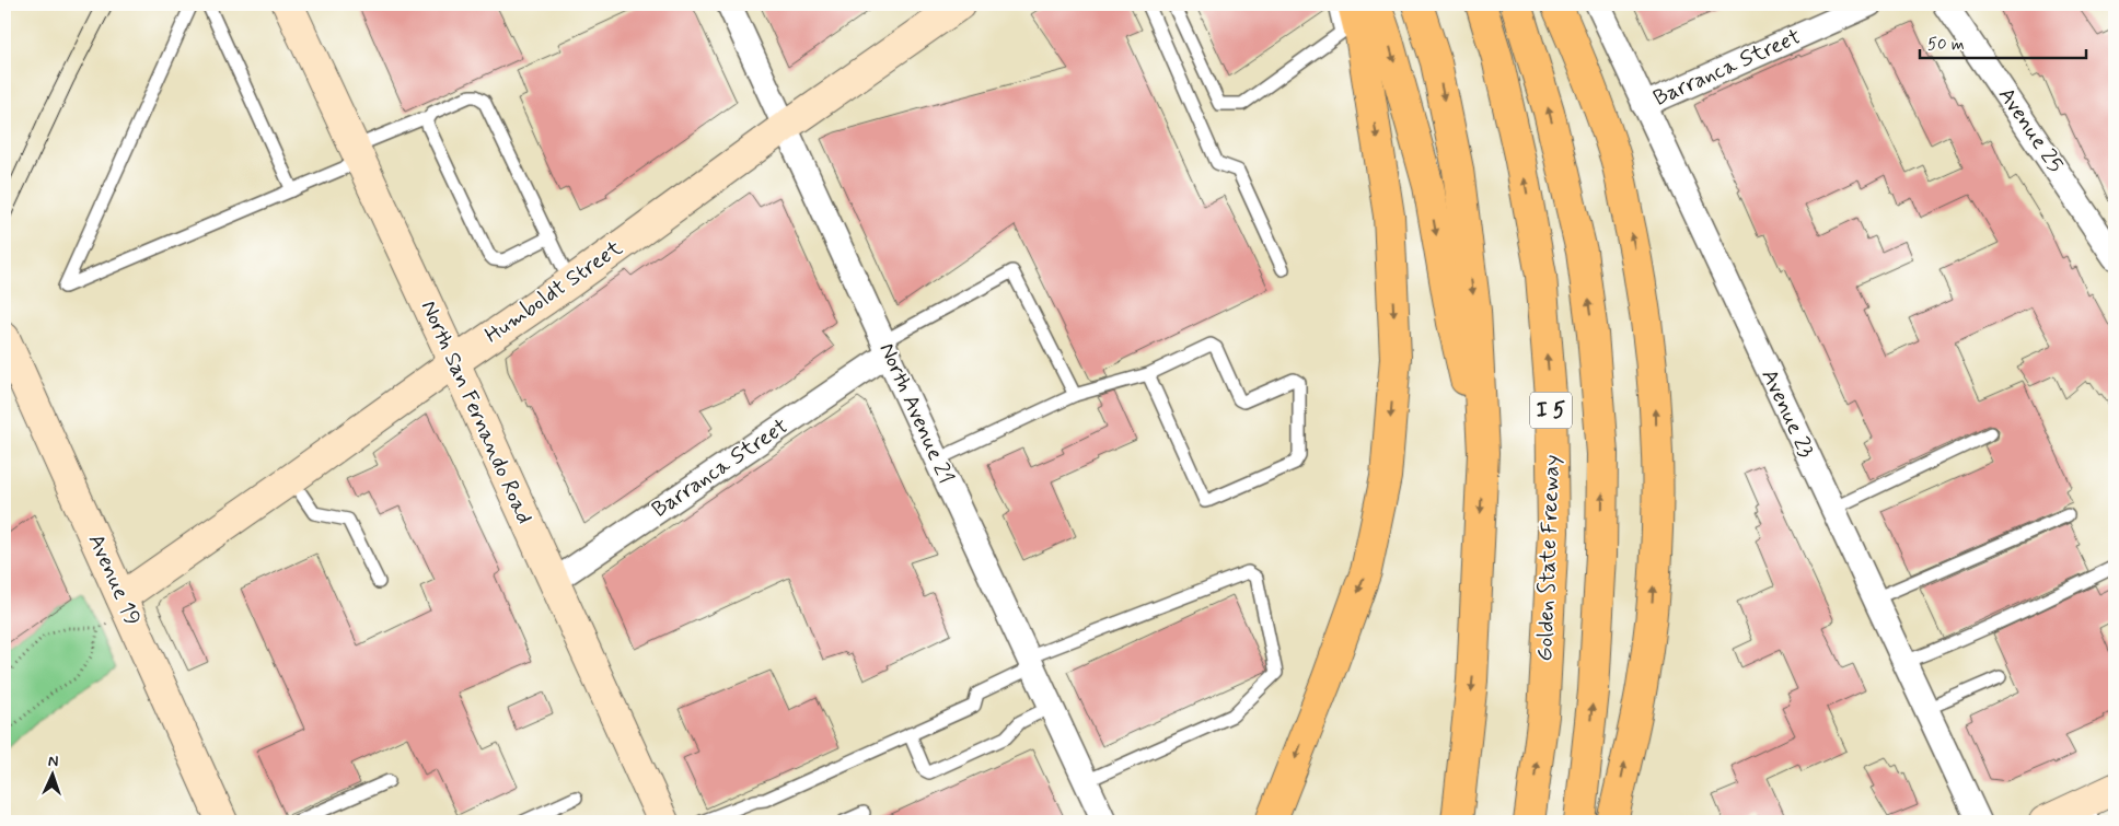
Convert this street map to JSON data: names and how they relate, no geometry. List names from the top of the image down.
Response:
{
  "streets": {
    "highway": ["I 5", "Golden State Freeway"],
    "street": [
      "Barranca Street",
      "Avenue 25",
      "Humboldt Street",
      "North San Fernando Road",
      "North Avenue 21",
      "Avenue 23",
      "Avenue 19"
    ]
  },
  "crossings": [
    ["Barranca Street", "North San Fernando Road"],
    ["Barranca Street", "North Avenue 21"],
    ["Barranca Street", "Avenue 23"],
    ["Humboldt Street", "North San Fernando Road"],
    ["Humboldt Street", "North Avenue 21"],
    ["Humboldt Street", "Avenue 19"]
  ],
  "scale_bar": "50 m",
  "north": "top"
}
